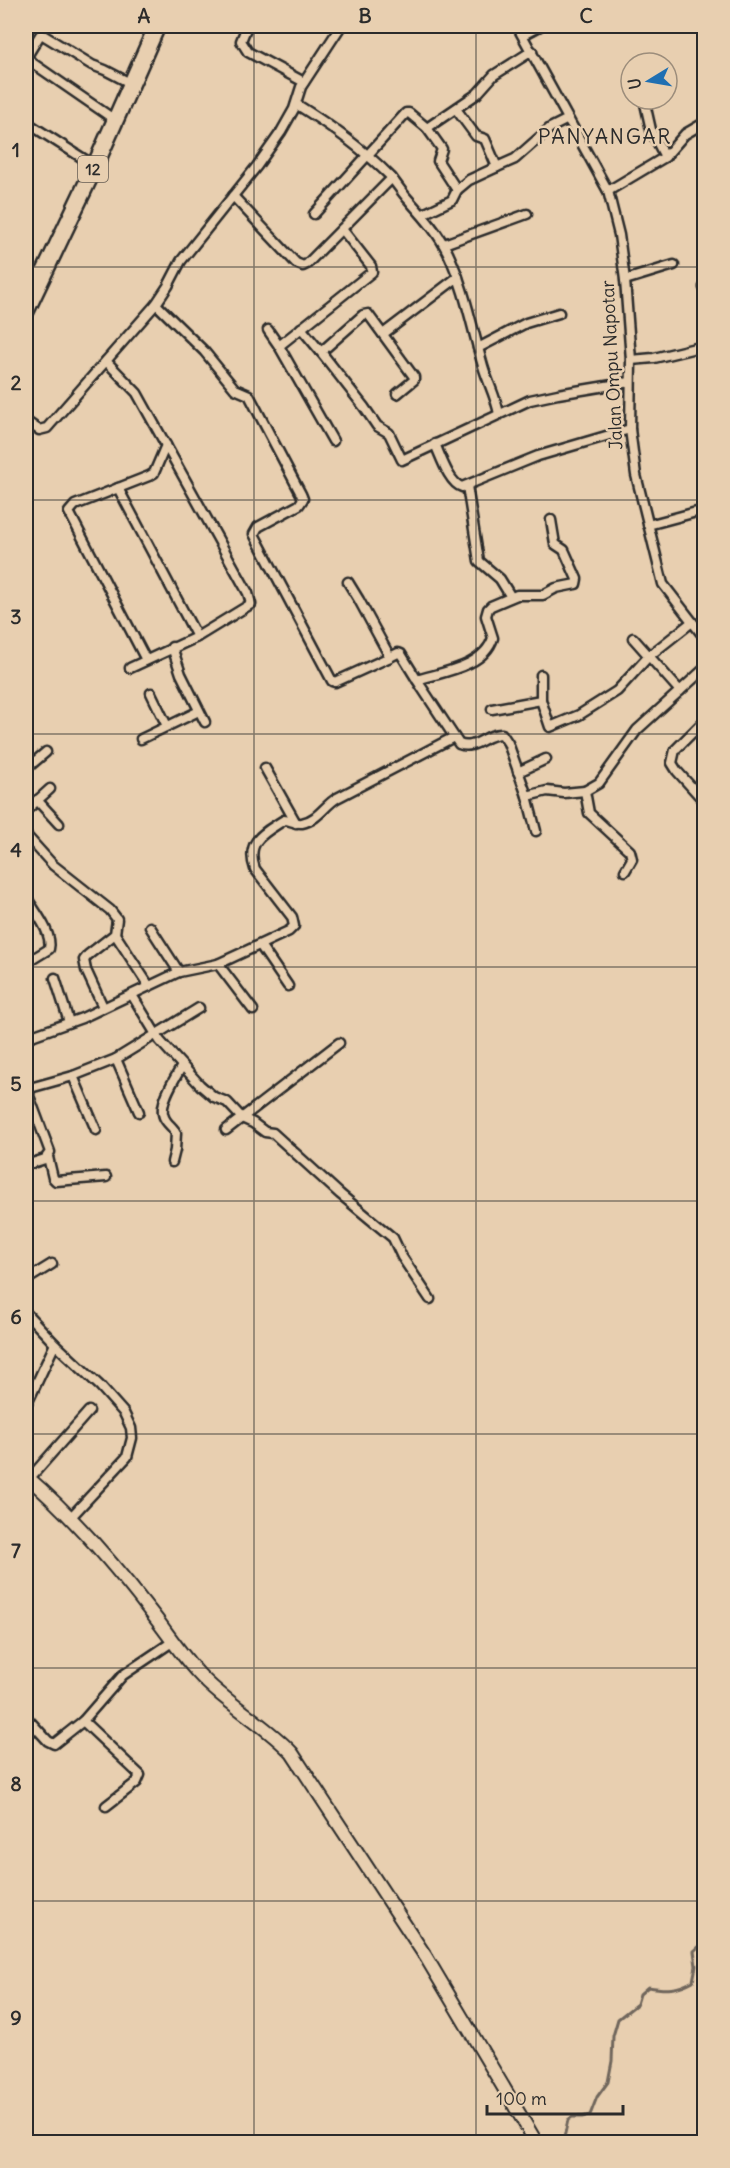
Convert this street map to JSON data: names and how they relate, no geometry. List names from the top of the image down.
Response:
{
  "streets": {
    "highway": ["12"],
    "street": ["Jalan Ompu Napotar"]
  },
  "districts": ["PANYANGAR"],
  "scale_bar": "100 m",
  "north": "left",
  "grid": {
    "columns": ["A", "B", "C"],
    "rows": [
      "1",
      "2",
      "3",
      "4",
      "5",
      "6",
      "7",
      "8",
      "9"
    ]
  }
}
